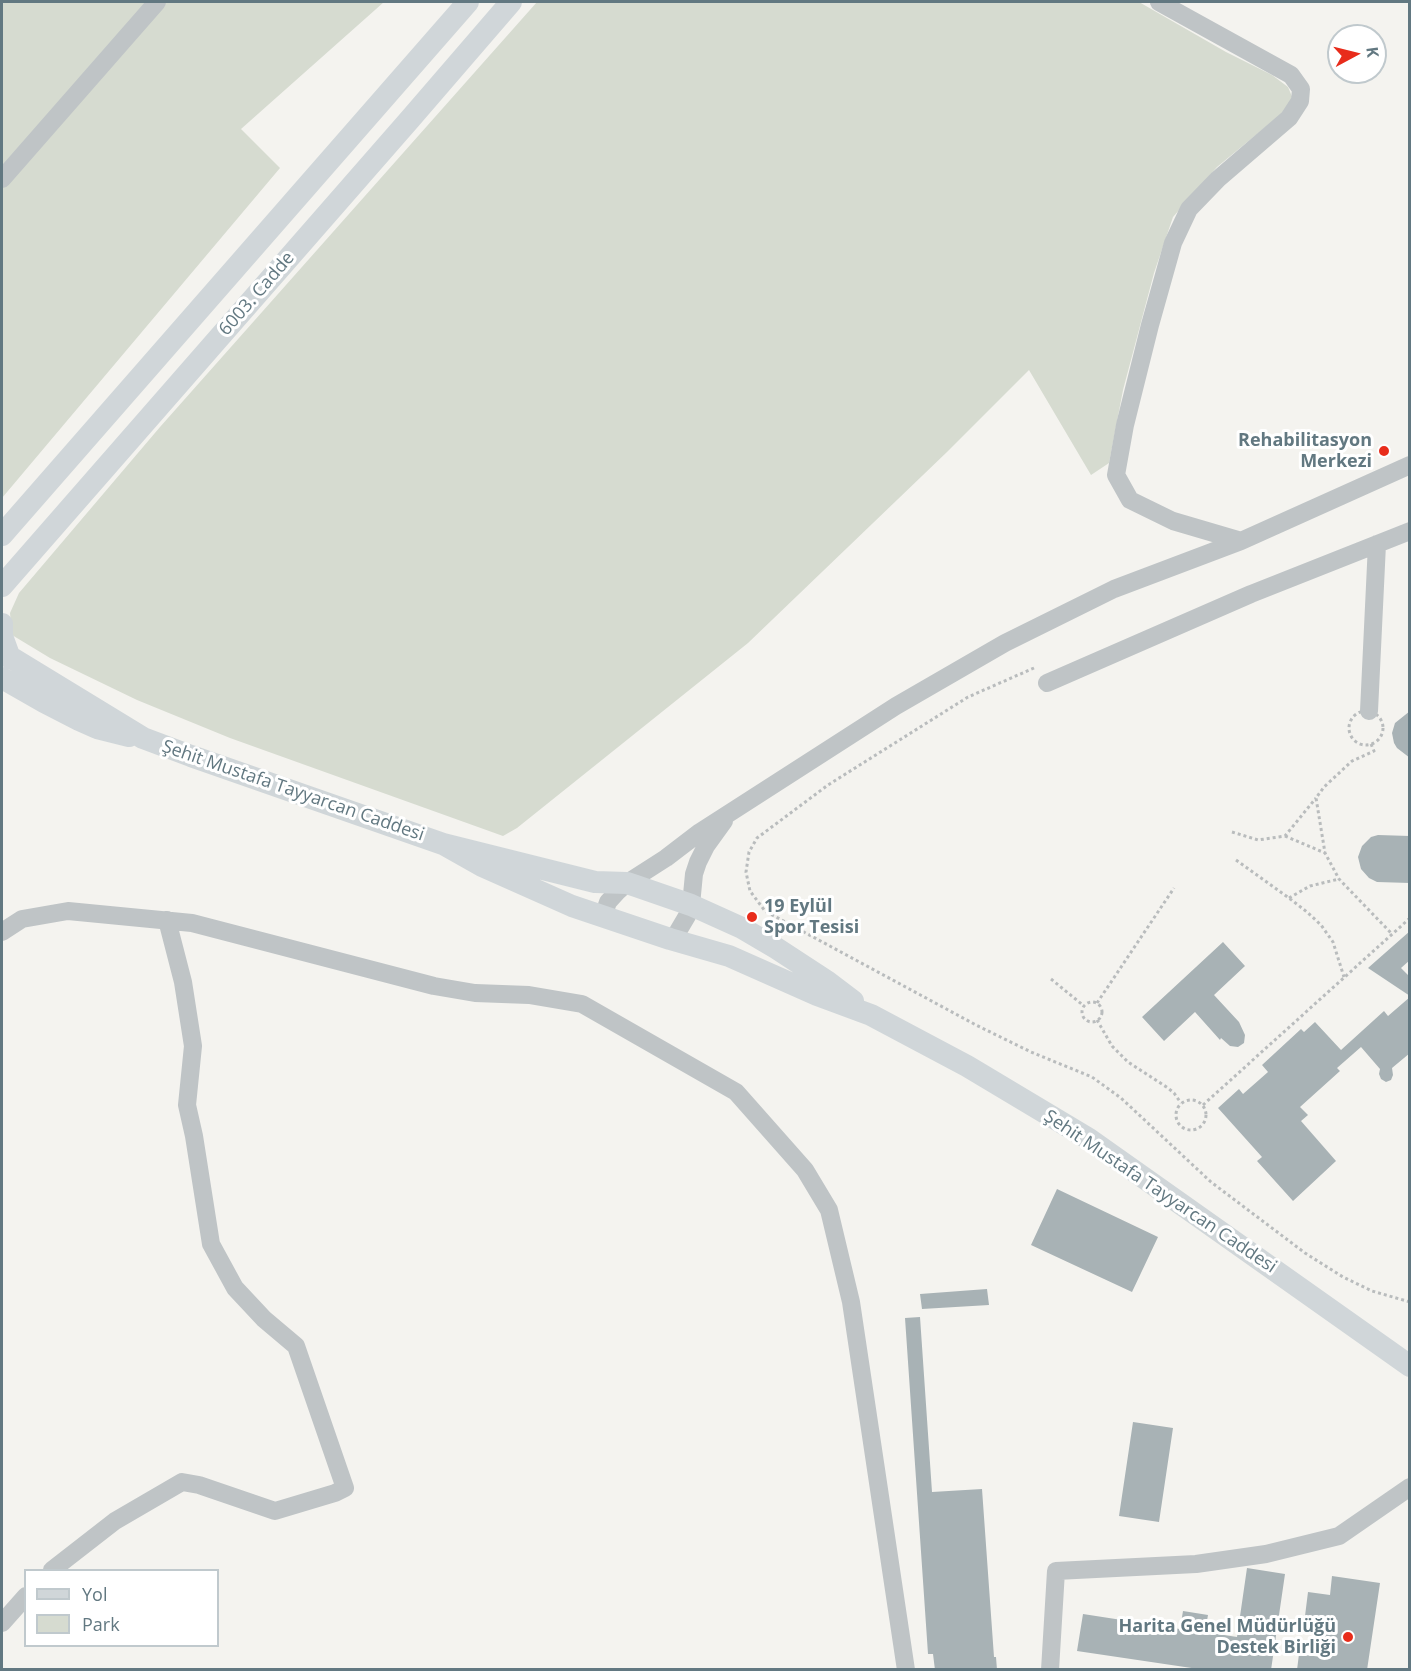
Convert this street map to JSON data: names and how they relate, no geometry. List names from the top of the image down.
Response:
{
  "streets": {
    "main road": ["6003. Cadde", "Şehit Mustafa Tayyarcan Caddesi"]
  },
  "places": ["Rehabilitasyon Merkezi", "19 Eylül Spor Tesisi", "Harita Genel Müdürlüğü Destek Birliği"],
  "legend": ["Yol", "Park"],
  "north": "right"
}
